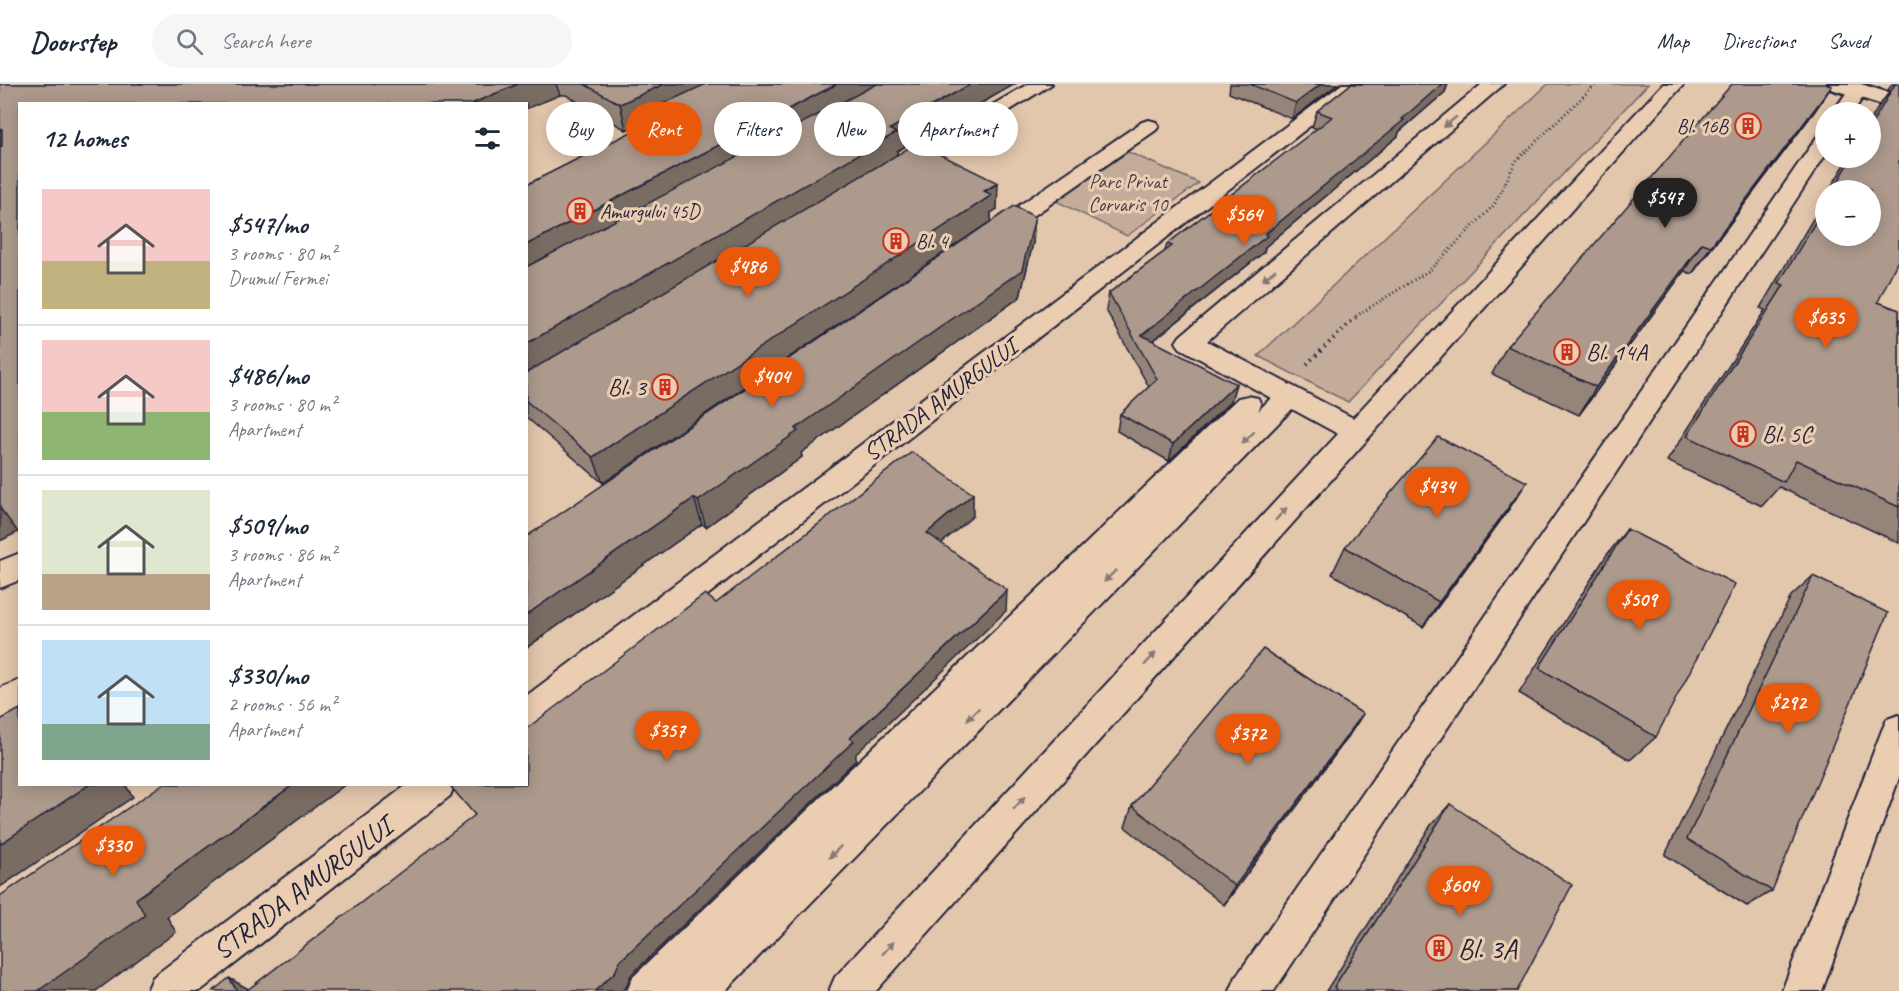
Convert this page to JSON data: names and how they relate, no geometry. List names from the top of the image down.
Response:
{
  "streets": {
    "lane": ["STRADA AMURGULUI"]
  },
  "parks": ["Parc Privat Corvaris 10"],
  "places": {
    "building": [
      "Bl. 16B",
      "Amurgului 45D",
      "Bl. 4",
      "Bl. 14A",
      "Bl. 3",
      "Bl. 5C",
      "Bl. 3A"
    ]
  },
  "page": {
    "header": "Doorstep",
    "search": "Search here",
    "nav": ["Map", "Directions", "Saved"],
    "map_buttons": ["+", "−"],
    "chip": [
      "Buy",
      "Rent",
      "Filters",
      "New",
      "Apartment"
    ],
    "heading": "12 homes",
    "list": [
      {
        "name": "$547/mo",
        "note": "3 rooms · 80 m² · Drumul Fermei"
      },
      {
        "name": "$486/mo",
        "note": "3 rooms · 80 m² · Apartment"
      },
      {
        "name": "$509/mo",
        "note": "3 rooms · 86 m² · Apartment"
      },
      {
        "name": "$330/mo",
        "note": "2 rooms · 56 m² · Apartment"
      }
    ],
    "price": [
      "$547",
      "$564",
      "$486",
      "$635",
      "$404",
      "$434",
      "$509",
      "$292",
      "$357",
      "$372",
      "$330",
      "$604"
    ]
  }
}
